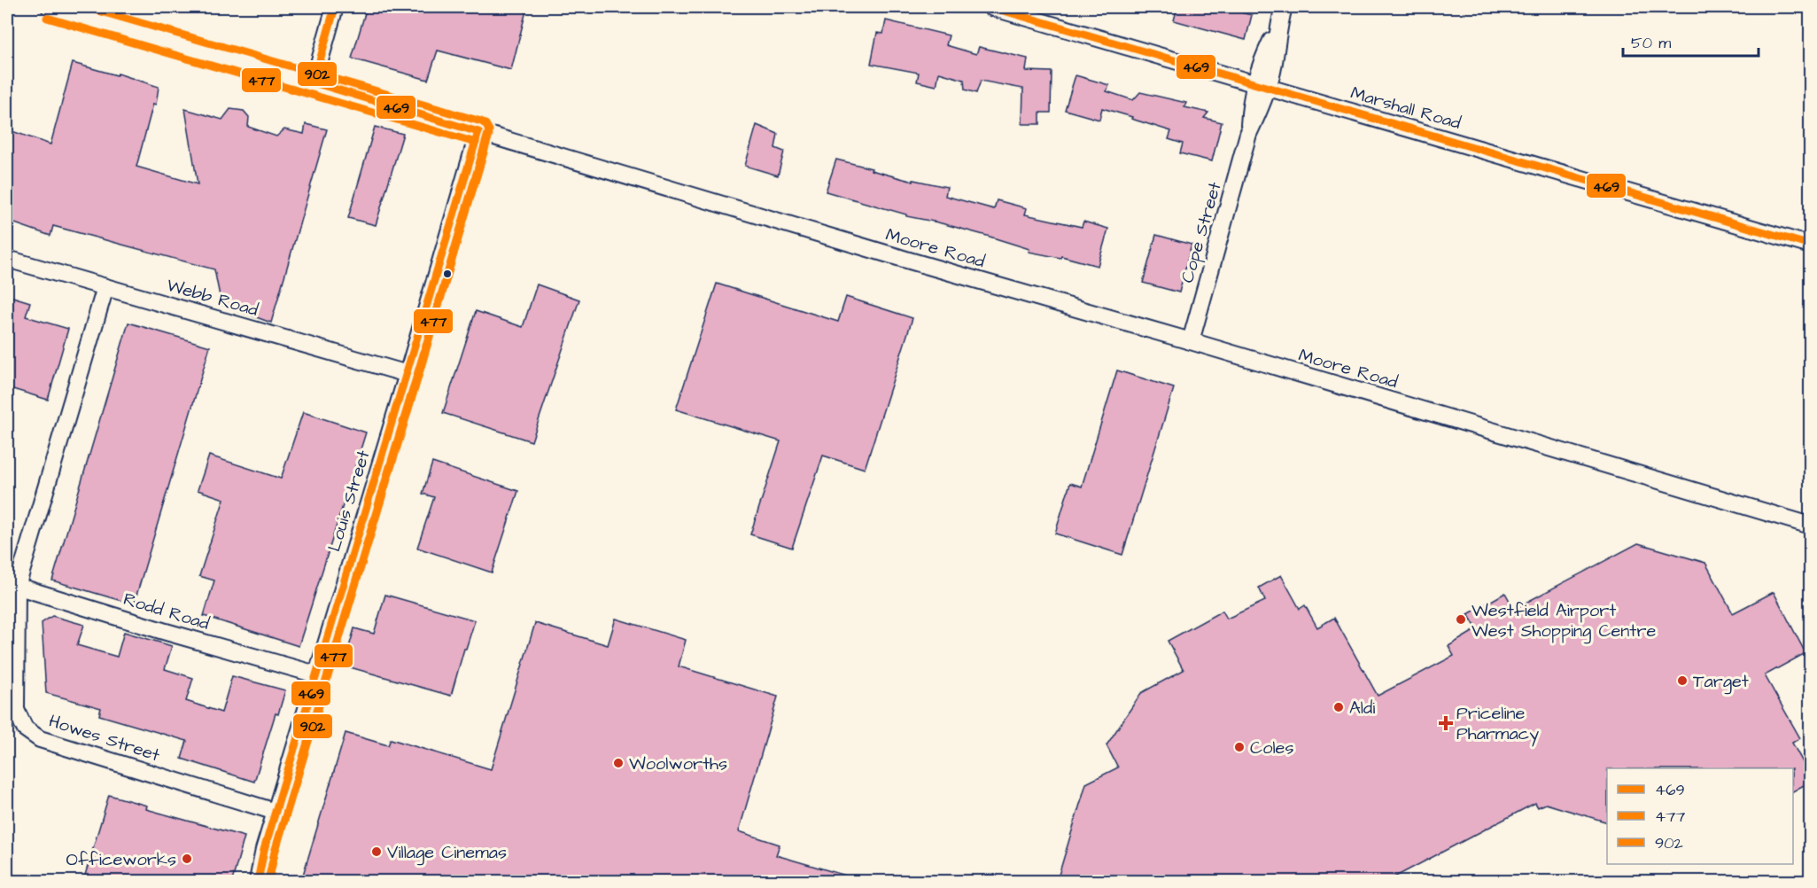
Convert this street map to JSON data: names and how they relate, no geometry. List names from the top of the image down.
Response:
{
  "streets": {
    "street": [
      "Marshall Road",
      "Cope Street",
      "Moore Road",
      "Webb Road",
      "Louis Street",
      "Rodd Road",
      "Howes Street"
    ]
  },
  "crossings": [
    ["Marshall Road", "Cope Street"],
    ["Cope Street", "Moore Road"],
    ["Moore Road", "Louis Street"],
    ["Webb Road", "Louis Street"],
    ["Webb Road", "Howes Street"],
    ["Louis Street", "Rodd Road"],
    ["Louis Street", "Howes Street"],
    ["Rodd Road", "Howes Street"]
  ],
  "places": {
    "other": [
      "Westfield Airport West Shopping Centre",
      "Target",
      "Aldi",
      "Coles",
      "Woolworths",
      "Village Cinemas",
      "Officeworks"
    ],
    "health": ["Priceline Pharmacy"]
  },
  "lines": ["transit line 469", "transit line 902", "transit line 477"],
  "legend": ["469", "477", "902"],
  "scale_bar": "50 m"
}
